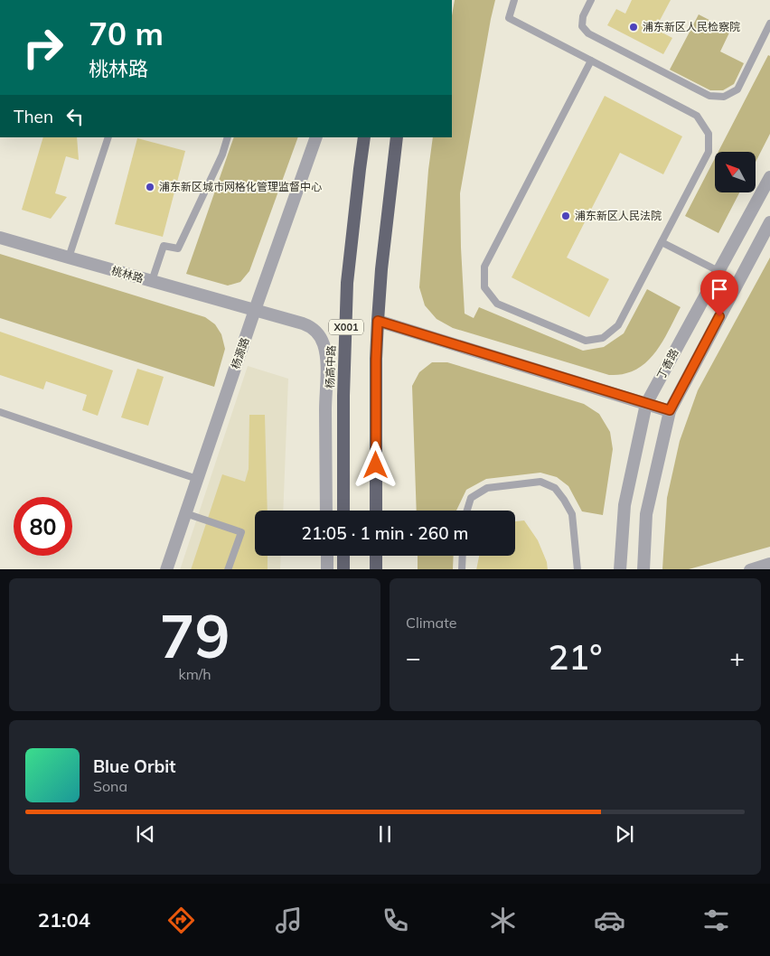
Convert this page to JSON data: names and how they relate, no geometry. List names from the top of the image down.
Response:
{
  "streets": {
    "highway": ["X001", "杨高中路"],
    "street": ["桃林路", "杨源路", "丁香路"]
  },
  "crossings": [
    ["桃林路", "X001"],
    ["桃林路", "杨源路"],
    ["X001", "杨源路"]
  ],
  "places": ["浦东新区人民检察院", "浦东新区城市网格化管理监督中心", "浦东新区人民法院"],
  "north": "top left",
  "page": {
    "turn": ["70 m", "桃林路"],
    "then": "Then",
    "limit": "80",
    "trip": "21:05 · 1 min · 260 m",
    "tile": [
      ["79", "km/h"],
      "Climate"
    ],
    "heat": ["−", "21°", "+"],
    "song": ["Blue Orbit", "Sona"],
    "tabs": "21:04"
  }
}
